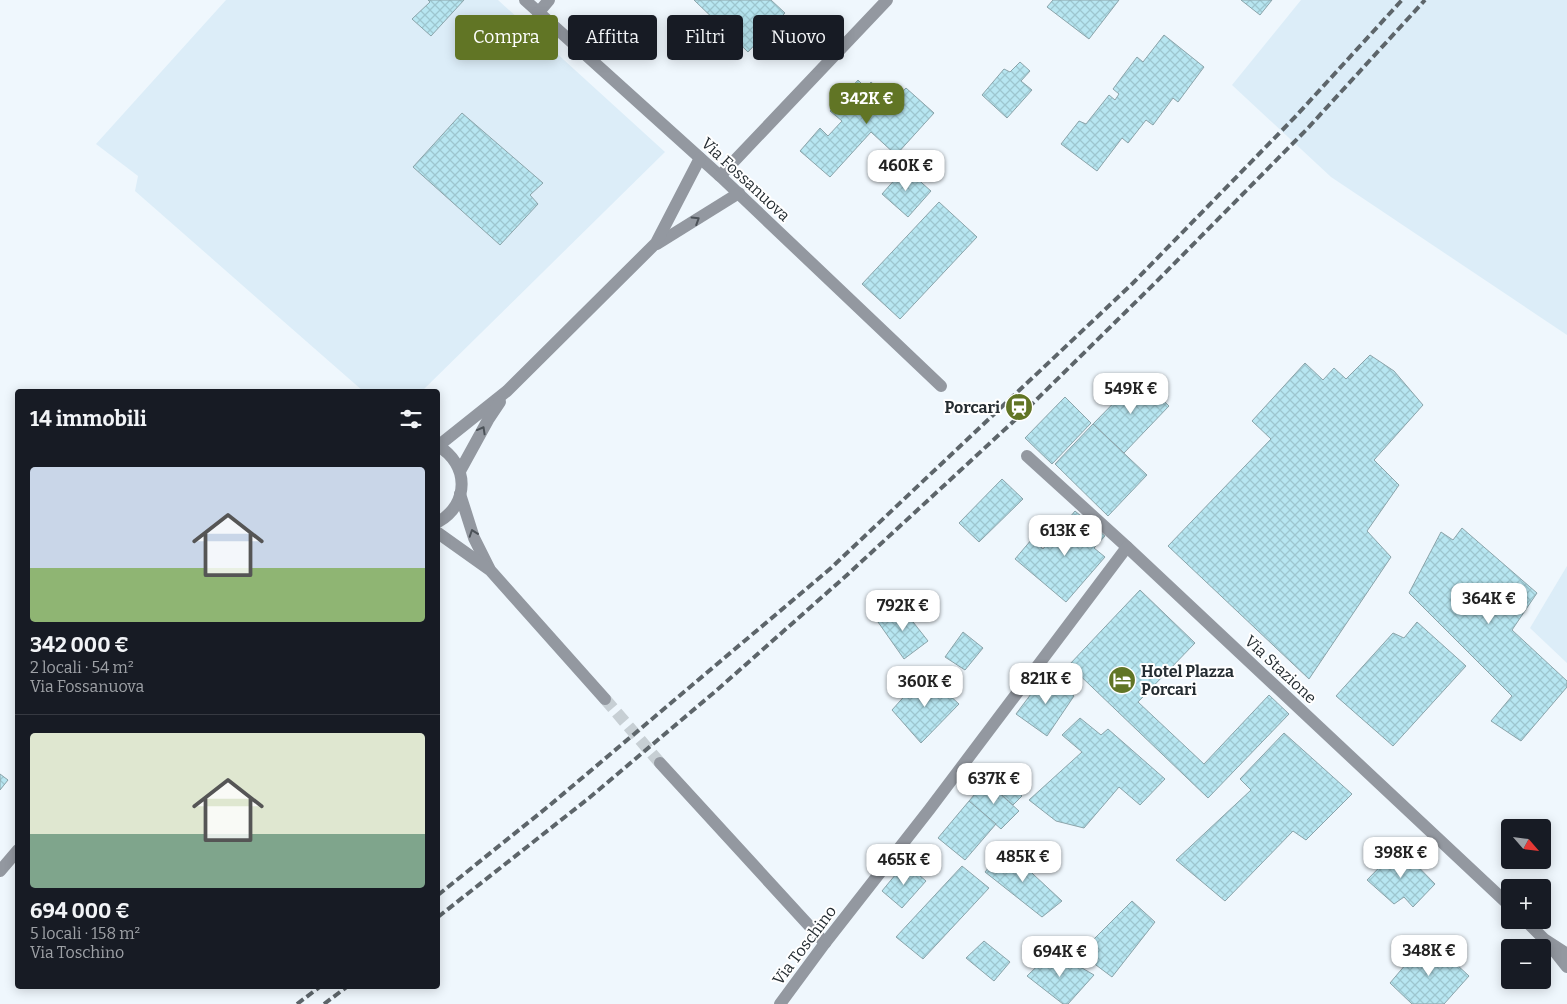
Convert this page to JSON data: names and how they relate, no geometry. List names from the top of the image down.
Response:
{
  "streets": {
    "street": ["Via Fossanuova", "Via Stazione", "Via Toschino"]
  },
  "crossings": [
    ["Via Stazione", "Via Toschino"]
  ],
  "places": {
    "station": ["Porcari"],
    "hotel": ["Hotel Plazza Porcari"]
  },
  "north": "bottom right",
  "page": {
    "chip": [
      "Compra",
      "Affitta",
      "Filtri",
      "Nuovo"
    ],
    "price": [
      "342K €",
      "460K €",
      "549K €",
      "613K €",
      "364K €",
      "792K €",
      "821K €",
      "360K €",
      "637K €",
      "398K €",
      "485K €",
      "465K €",
      "348K €",
      "694K €"
    ],
    "heading": "14 immobili",
    "list": [
      {
        "name": "342 000 €",
        "note": "2 locali · 54 m² · Via Fossanuova"
      },
      {
        "name": "694 000 €",
        "note": "5 locali · 158 m² · Via Toschino"
      }
    ],
    "map_buttons": ["+", "−"]
  }
}
